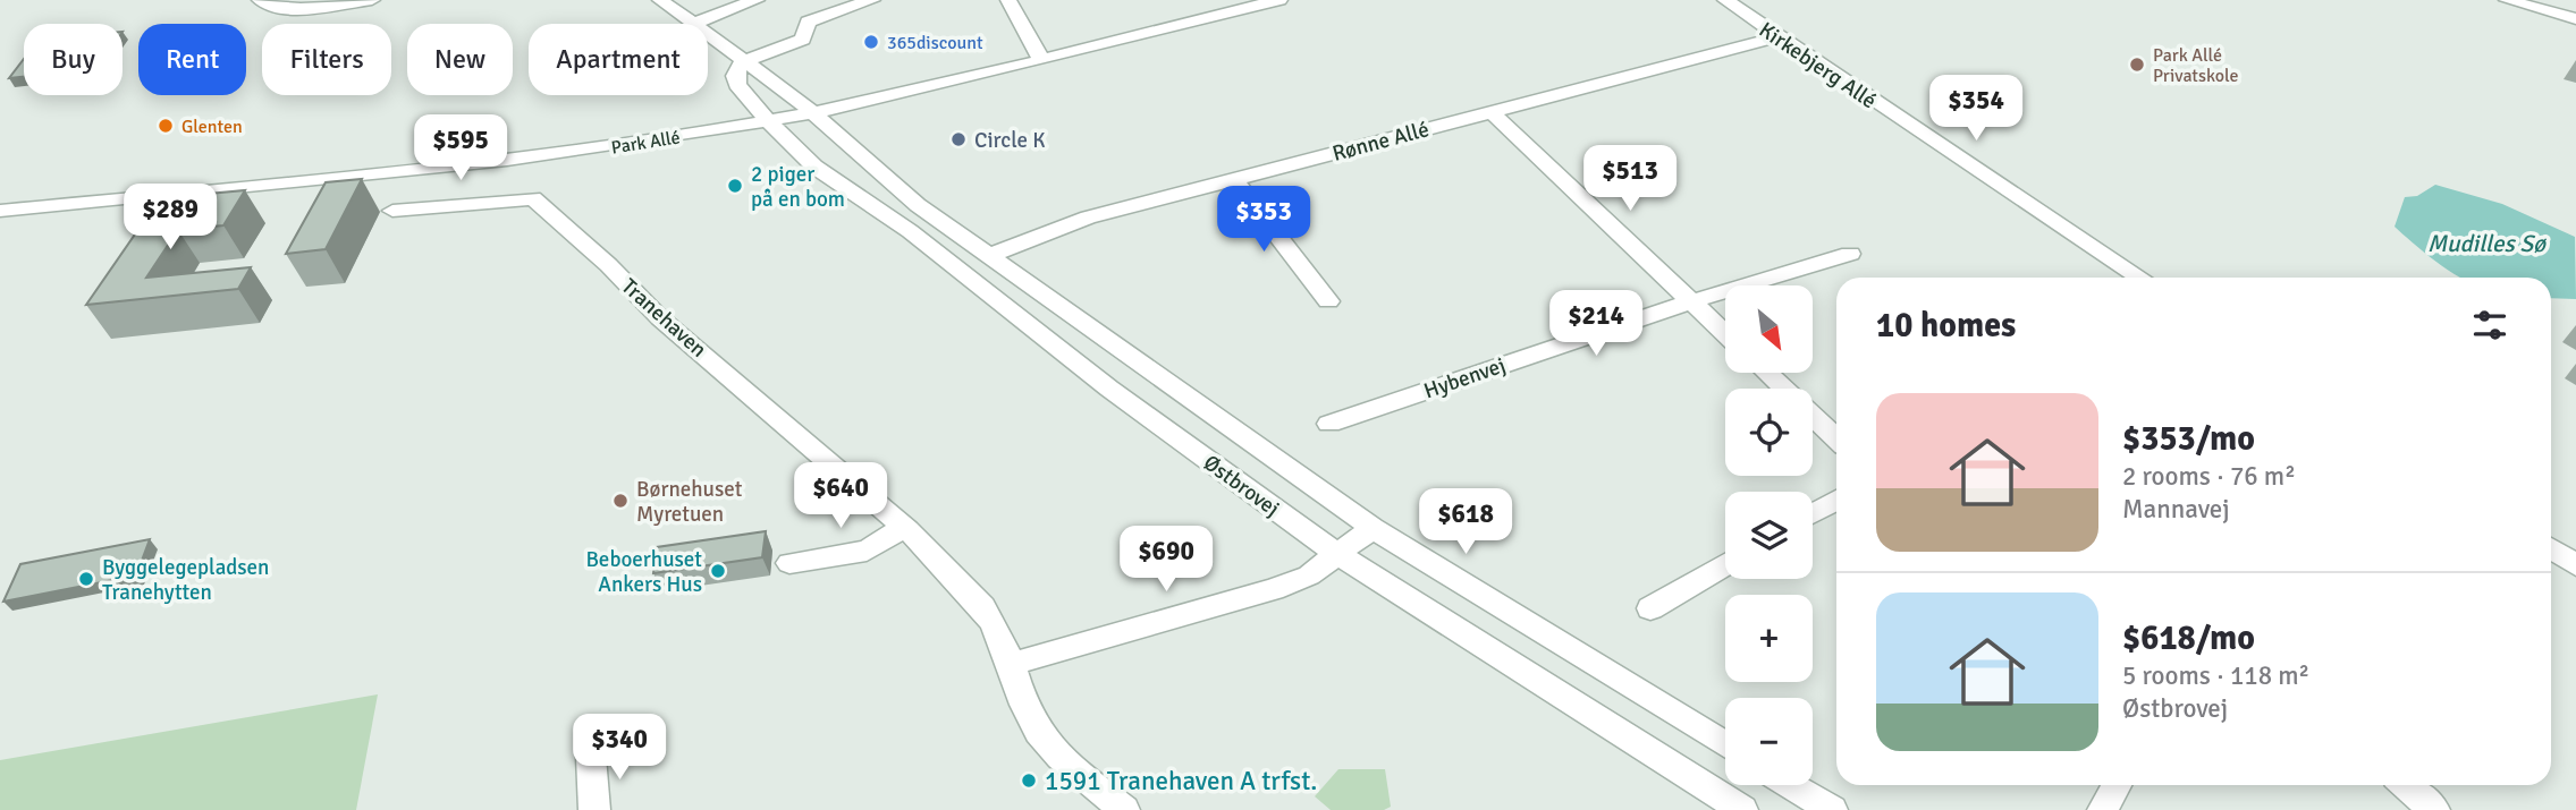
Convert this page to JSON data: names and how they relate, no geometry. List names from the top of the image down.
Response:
{
  "streets": {
    "street": [
      "Kirkebjerg Allé",
      "Rønne Allé",
      "Park Allé",
      "Tranehaven",
      "Hybenvej",
      "Østbrovej"
    ]
  },
  "crossings": [
    ["Kirkebjerg Allé", "Rønne Allé"],
    ["Rønne Allé", "Østbrovej"],
    ["Park Allé", "Østbrovej"]
  ],
  "water": ["Mudilles Sø"],
  "places": [
    "365discount",
    "Park Allé Privatskole",
    "Glenten",
    "Circle K",
    "2 piger på en bom",
    "Børnehuset Myretuen",
    "Beboerhuset Ankers Hus",
    "Byggelegepladsen Tranehytten",
    "1591 Tranehaven A trfst."
  ],
  "north": "bottom right",
  "page": {
    "chip": [
      "Buy",
      "Rent",
      "Filters",
      "New",
      "Apartment"
    ],
    "price": [
      "$354",
      "$595",
      "$513",
      "$289",
      "$353",
      "$214",
      "$640",
      "$618",
      "$690",
      "$340"
    ],
    "heading": "10 homes",
    "map_buttons": ["+", "−"],
    "list": [
      {
        "name": "$353/mo",
        "note": "2 rooms · 76 m² · Mannavej"
      },
      {
        "name": "$618/mo",
        "note": "5 rooms · 118 m² · Østbrovej"
      }
    ]
  }
}
